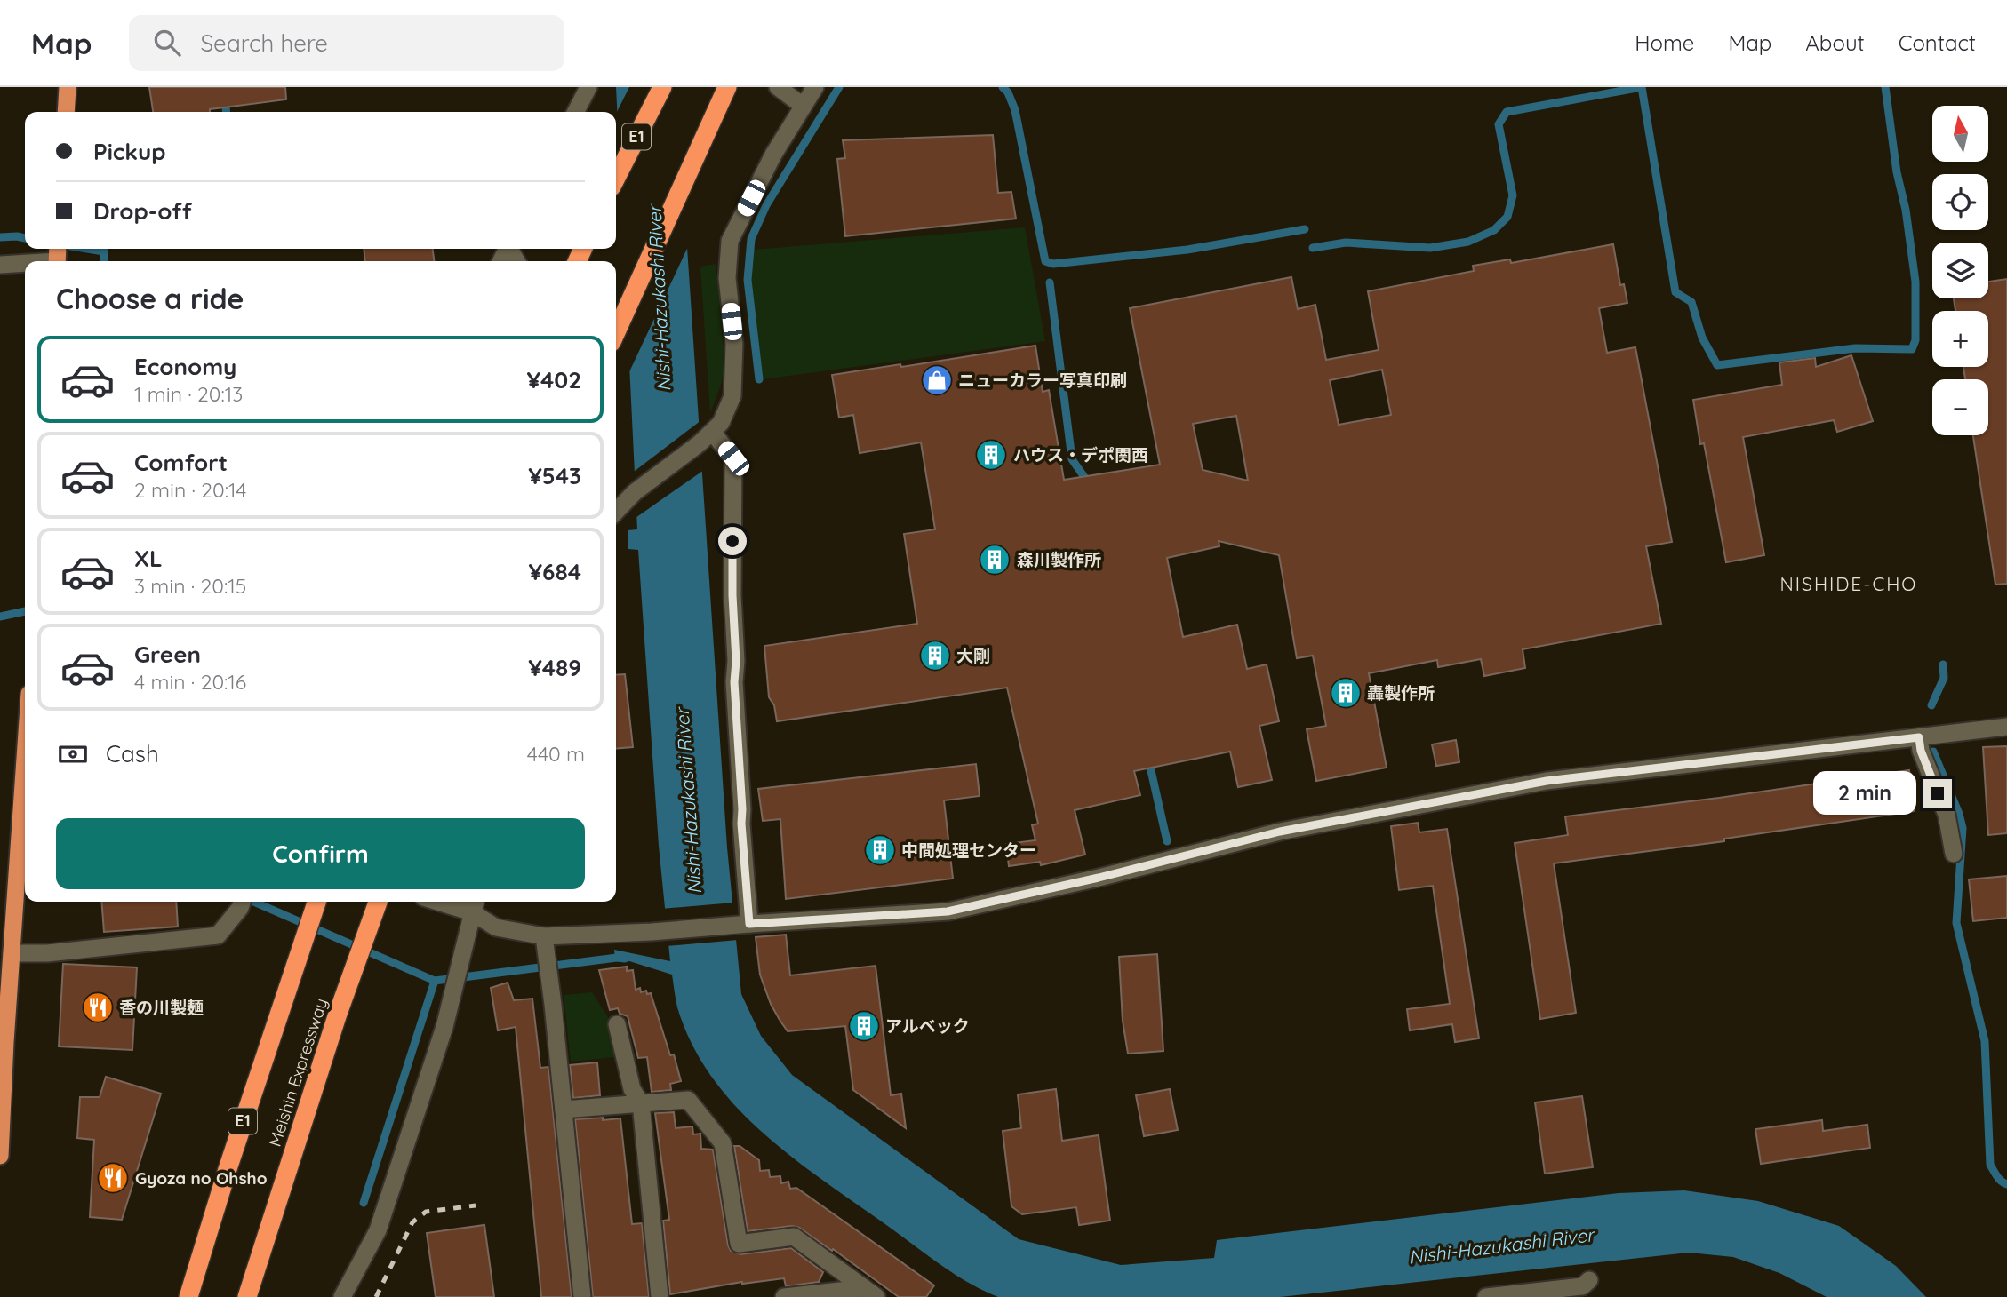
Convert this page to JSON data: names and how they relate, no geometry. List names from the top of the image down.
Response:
{
  "streets": {
    "highway": ["E1", "Meishin Expressway"]
  },
  "districts": ["NISHIDE-CHO"],
  "water": ["Nishi-Hazukashi River"],
  "places": {
    "shop": ["ニューカラー写真印刷"],
    "building": [
      "ハウス・デポ関西",
      "森川製作所",
      "大剛",
      "轟製作所",
      "中間処理センター",
      "アルベック"
    ],
    "restaurant": ["香の川製麺", "Gyoza no Ohsho"]
  },
  "north": "top",
  "page": {
    "header": "Map",
    "search": "Search here",
    "nav": [
      "Home",
      "Map",
      "About",
      "Contact"
    ],
    "map_buttons": ["+", "−"],
    "banner": ["Pickup", "Drop-off"],
    "heading": "Choose a ride",
    "list": [
      {
        "name": "Economy",
        "note": "1 min · 20:13",
        "value": "¥402"
      },
      {
        "name": "Comfort",
        "note": "2 min · 20:14",
        "value": "¥543"
      },
      {
        "name": "XL",
        "note": "3 min · 20:15",
        "value": "¥684"
      },
      {
        "name": "Green",
        "note": "4 min · 20:16",
        "value": "¥489"
      }
    ],
    "pay": ["Cash", "440 m"],
    "bubble": "2 min",
    "buttons": "Confirm"
  }
}
